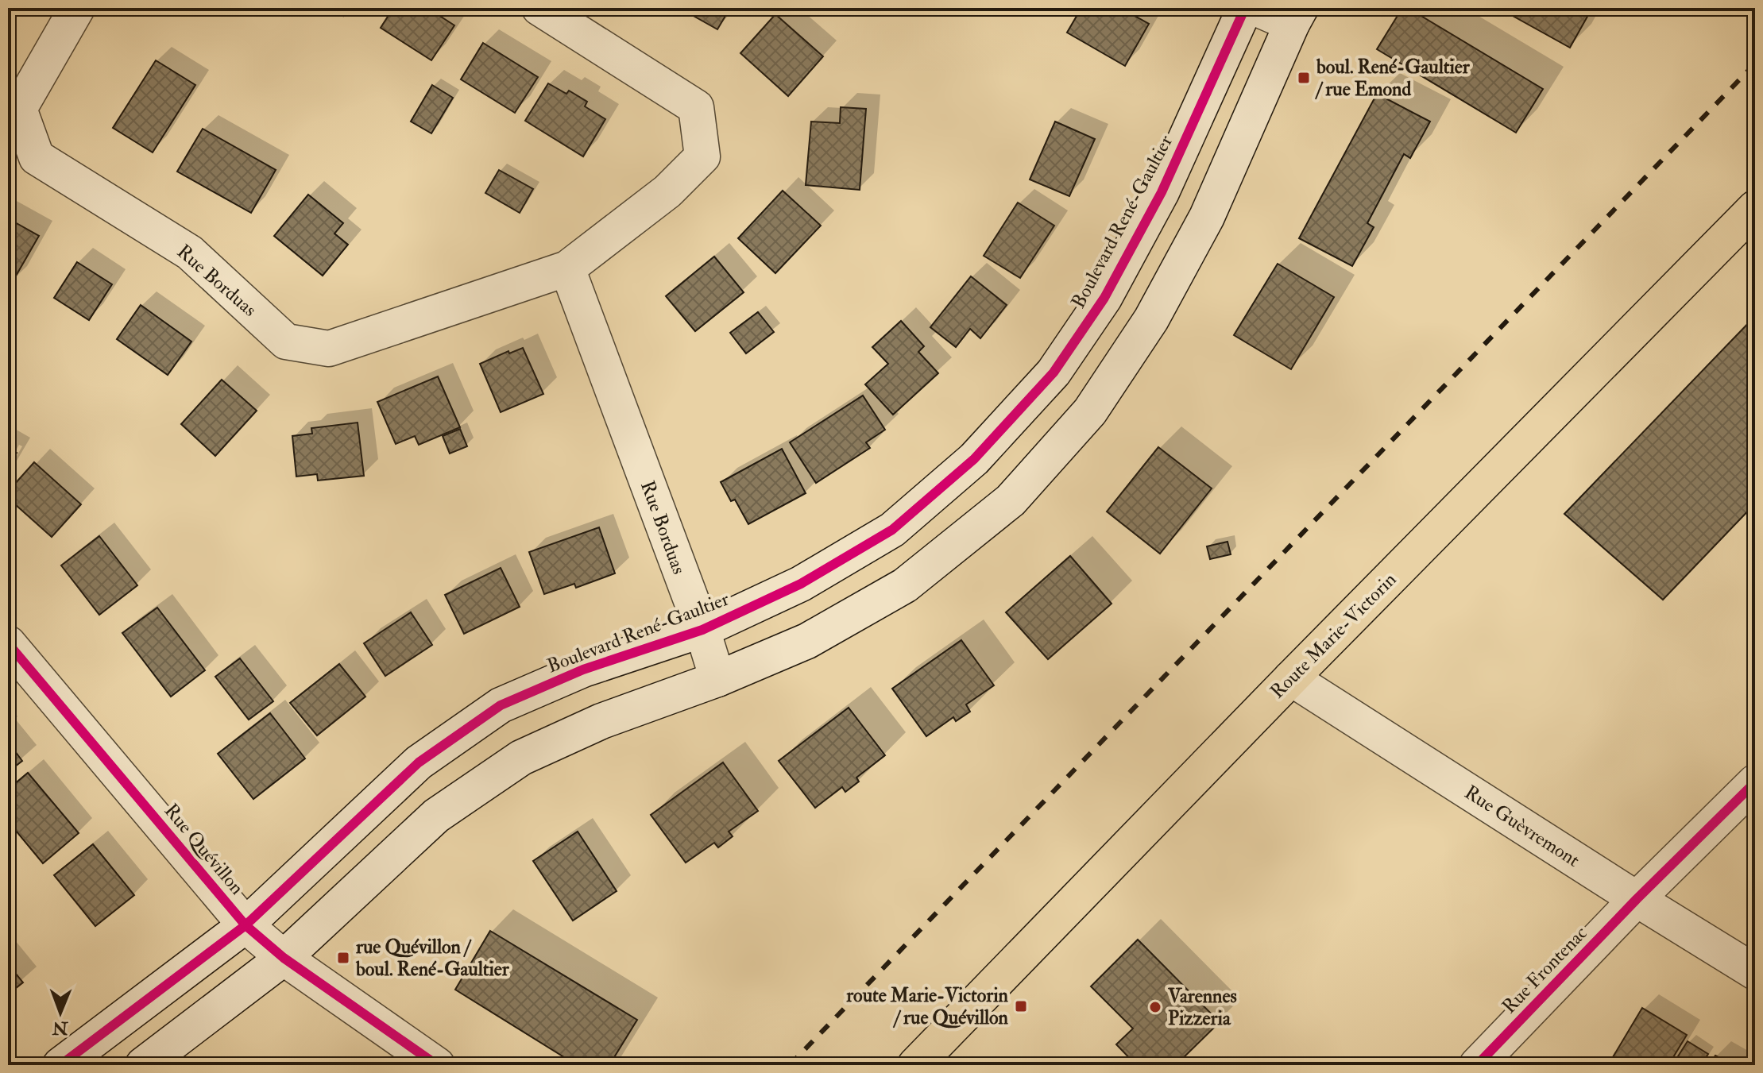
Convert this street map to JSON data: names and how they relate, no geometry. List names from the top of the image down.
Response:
{
  "streets": {
    "main road": ["Route Marie-Victorin"],
    "street": [
      "Boulevard René-Gaultier",
      "Rue Borduas",
      "Rue Guèvremont",
      "Rue Quévillon",
      "Rue Frontenac"
    ]
  },
  "crossings": [
    ["Boulevard René-Gaultier", "Rue Borduas"],
    ["Boulevard René-Gaultier", "Rue Quévillon"],
    ["Route Marie-Victorin", "Rue Guèvremont"],
    ["Rue Guèvremont", "Rue Frontenac"]
  ],
  "places": {
    "transit": ["boul. René-Gaultier / rue Emond", "rue Quévillon / boul. René-Gaultier", "route Marie-Victorin / rue Quévillon"],
    "other": ["Varennes Pizzeria"]
  },
  "north": "bottom"
}
